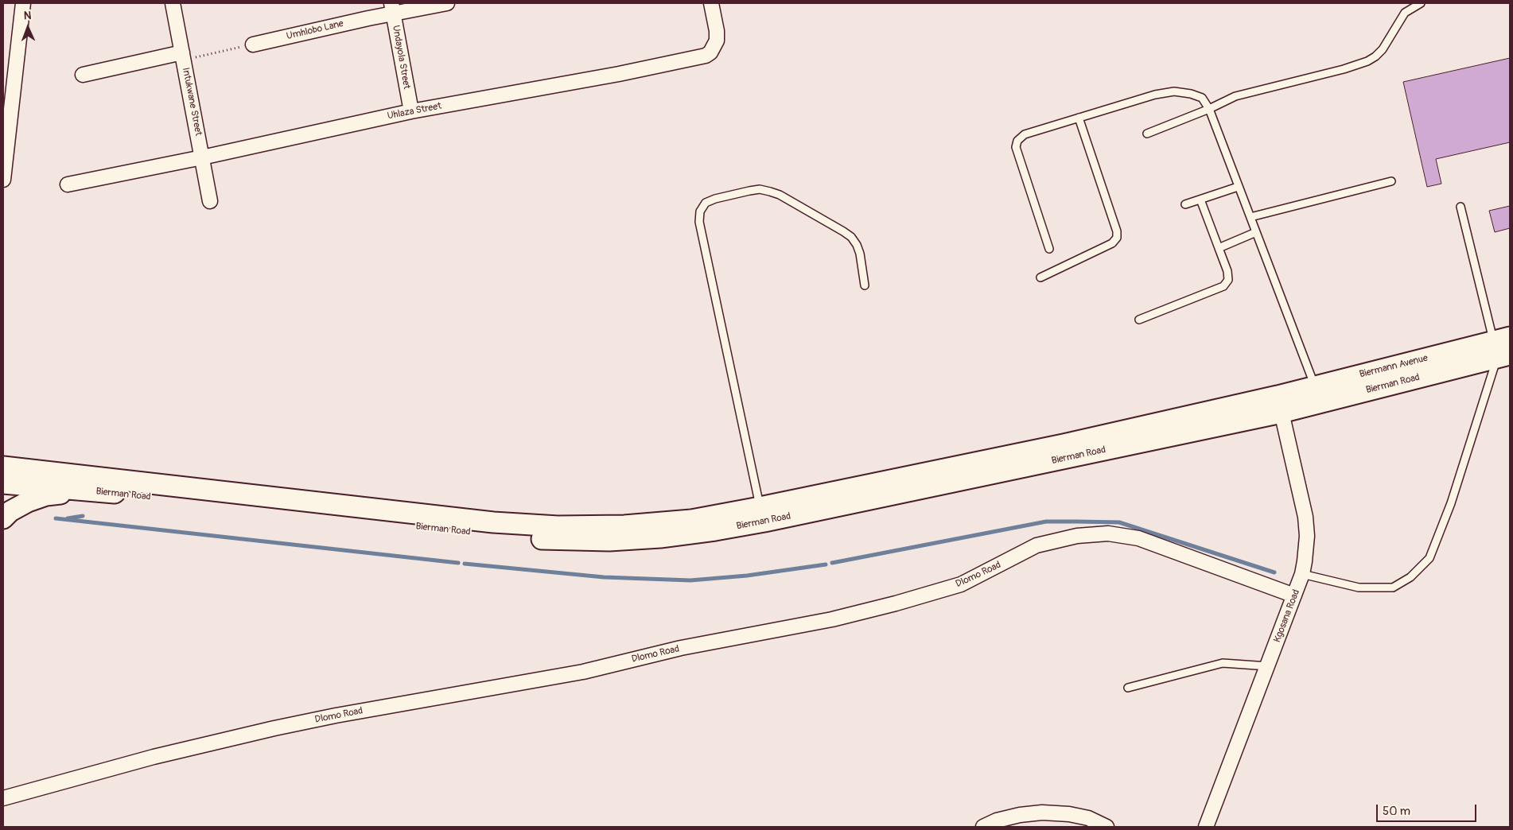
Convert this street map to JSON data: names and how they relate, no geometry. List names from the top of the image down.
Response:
{
  "streets": {
    "main road": ["Biermann Avenue", "Bierman Road"],
    "street": [
      "Umhlobo Lane",
      "Undayola Street",
      "Intukwane Street",
      "Uhlaza Street",
      "Dlomo Road",
      "Kgosana Road"
    ]
  },
  "crossings": [
    ["Umhlobo Lane", "Undayola Street"],
    ["Undayola Street", "Uhlaza Street"],
    ["Intukwane Street", "Uhlaza Street"],
    ["Biermann Avenue", "Bierman Road"],
    ["Biermann Avenue", "Kgosana Road"],
    ["Bierman Road", "Kgosana Road"],
    ["Dlomo Road", "Kgosana Road"]
  ],
  "scale_bar": "50 m",
  "north": "top"
}
